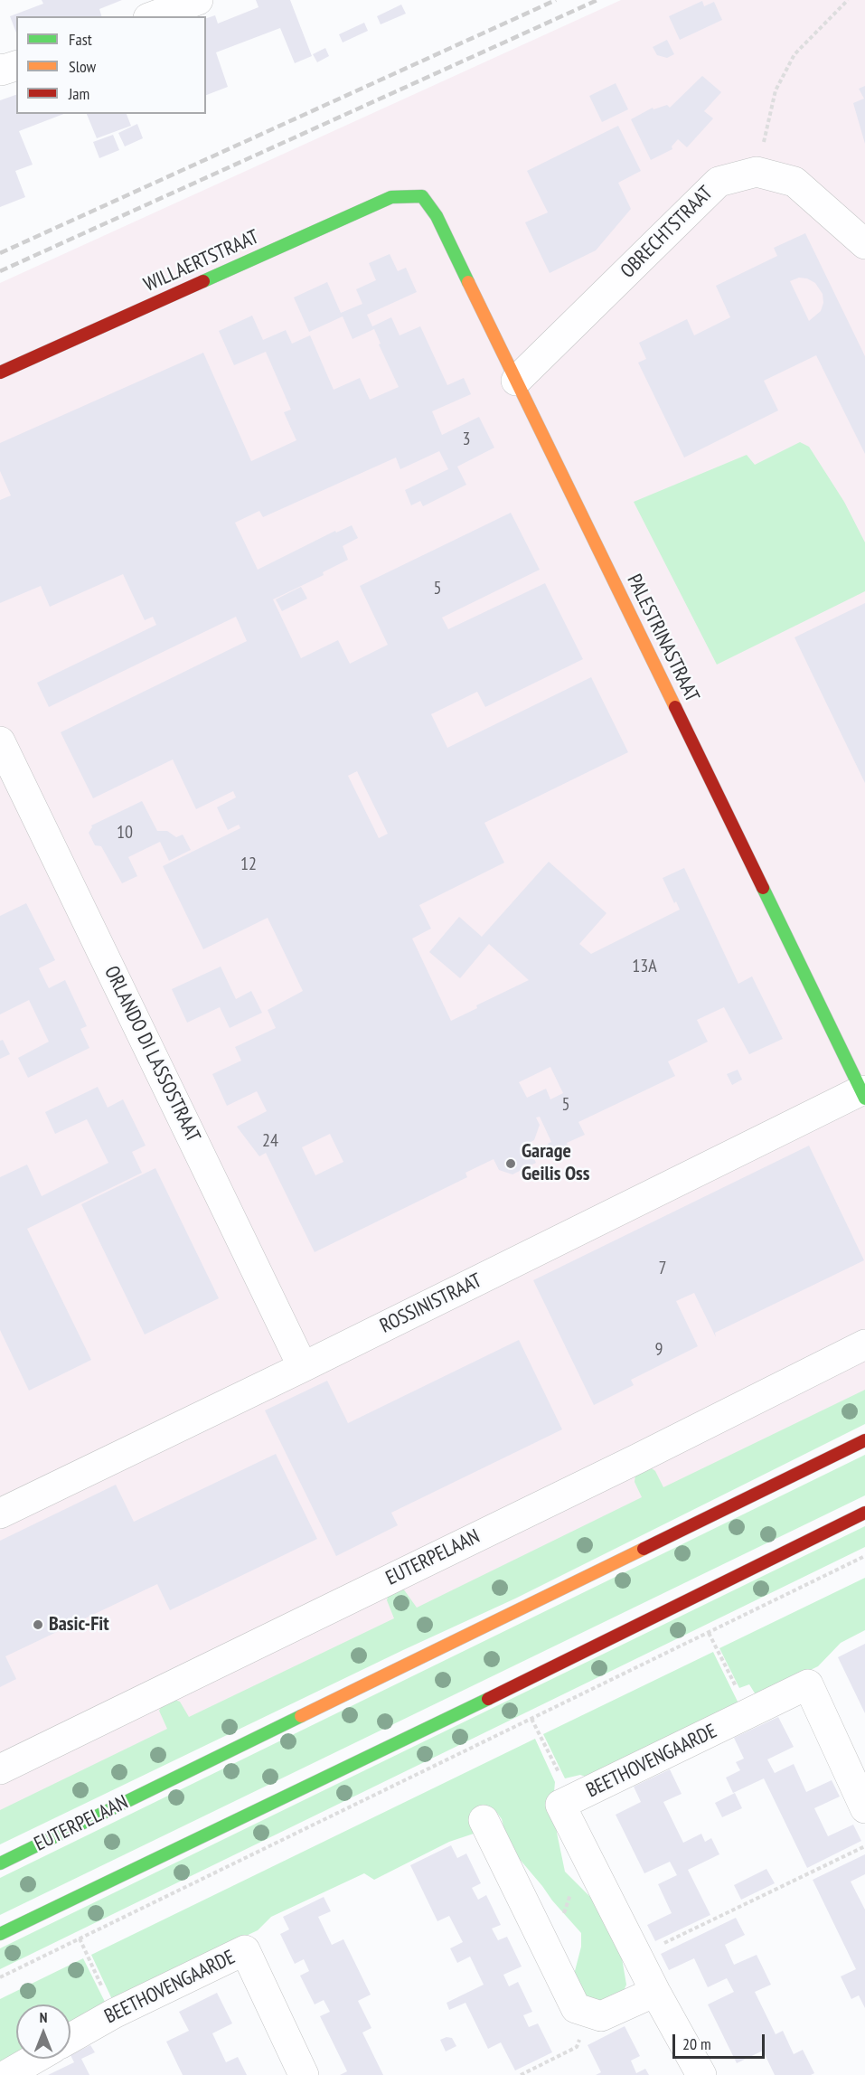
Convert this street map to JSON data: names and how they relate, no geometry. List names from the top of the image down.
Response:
{
  "streets": {
    "street": [
      "OBRECHTSTRAAT",
      "WILLAERTSTRAAT",
      "PALESTRINASTRAAT",
      "ORLANDO DI LASSOSTRAAT",
      "ROSSINISTRAAT",
      "EUTERPELAAN",
      "BEETHOVENGAARDE"
    ]
  },
  "crossings": [
    ["OBRECHTSTRAAT", "PALESTRINASTRAAT"],
    ["WILLAERTSTRAAT", "PALESTRINASTRAAT"],
    ["PALESTRINASTRAAT", "ROSSINISTRAAT"],
    ["ORLANDO DI LASSOSTRAAT", "ROSSINISTRAAT"]
  ],
  "places": ["Garage Geilis Oss", "Basic-Fit"],
  "house_numbers": [
    "3",
    "5",
    "10",
    "12",
    "13A",
    "5",
    "24",
    "7",
    "9"
  ],
  "legend": ["Fast", "Slow", "Jam"],
  "scale_bar": "20 m",
  "north": "top"
}
